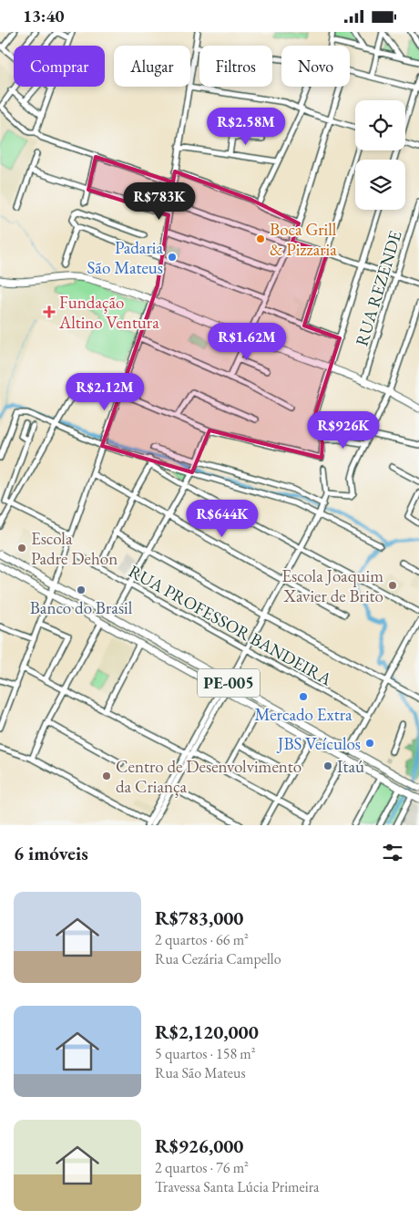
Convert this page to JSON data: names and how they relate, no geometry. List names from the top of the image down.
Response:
{
  "streets": {
    "main road": ["PE-005"],
    "street": ["RUA REZENDE", "RUA PROFESSOR BANDEIRA"]
  },
  "places": {
    "other": [
      "Boca Grill & Pizzaria",
      "Padaria São Mateus",
      "Escola Padre Dehon",
      "Escola Joaquim Xavier de Brito",
      "Banco do Brasil",
      "Mercado Extra",
      "JBS Veículos",
      "Itaú",
      "Centro de Desenvolvimento da Criança"
    ],
    "health": ["Fundação Altino Ventura"]
  },
  "page": {
    "status": "13:40",
    "chip": [
      "Comprar",
      "Alugar",
      "Filtros",
      "Novo"
    ],
    "price": [
      "R$2.58M",
      "R$783K",
      "R$1.62M",
      "R$2.12M",
      "R$926K",
      "R$644K"
    ],
    "heading": "6 imóveis",
    "list": [
      {
        "name": "R$783,000",
        "note": "2 quartos · 66 m² · Rua Cezária Campello"
      },
      {
        "name": "R$2,120,000",
        "note": "5 quartos · 158 m² · Rua São Mateus"
      },
      {
        "name": "R$926,000",
        "note": "2 quartos · 76 m² · Travessa Santa Lúcia Primeira"
      }
    ]
  }
}
